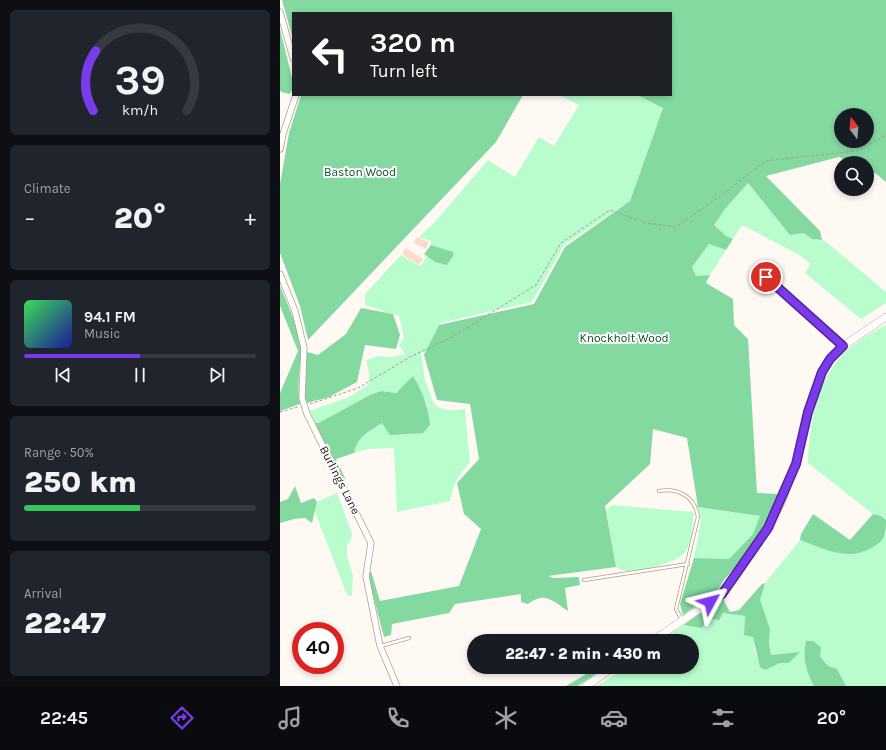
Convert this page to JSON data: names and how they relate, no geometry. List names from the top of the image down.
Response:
{
  "streets": {
    "street": ["Burlings Lane"]
  },
  "parks": ["Baston Wood", "Knockholt Wood"],
  "north": "top",
  "page": {
    "turn": ["320 m", "Turn left"],
    "tile": [
      "Climate",
      ["Range · 50%", "250 km"],
      ["Arrival", "22:47"]
    ],
    "heat": ["−", "20°", "+"],
    "song": ["94.1 FM", "Music"],
    "limit": "40",
    "trip": "22:47 · 2 min · 430 m",
    "tabs": ["22:45", "20°"],
    "gauge": ["39", "km/h"]
  }
}
